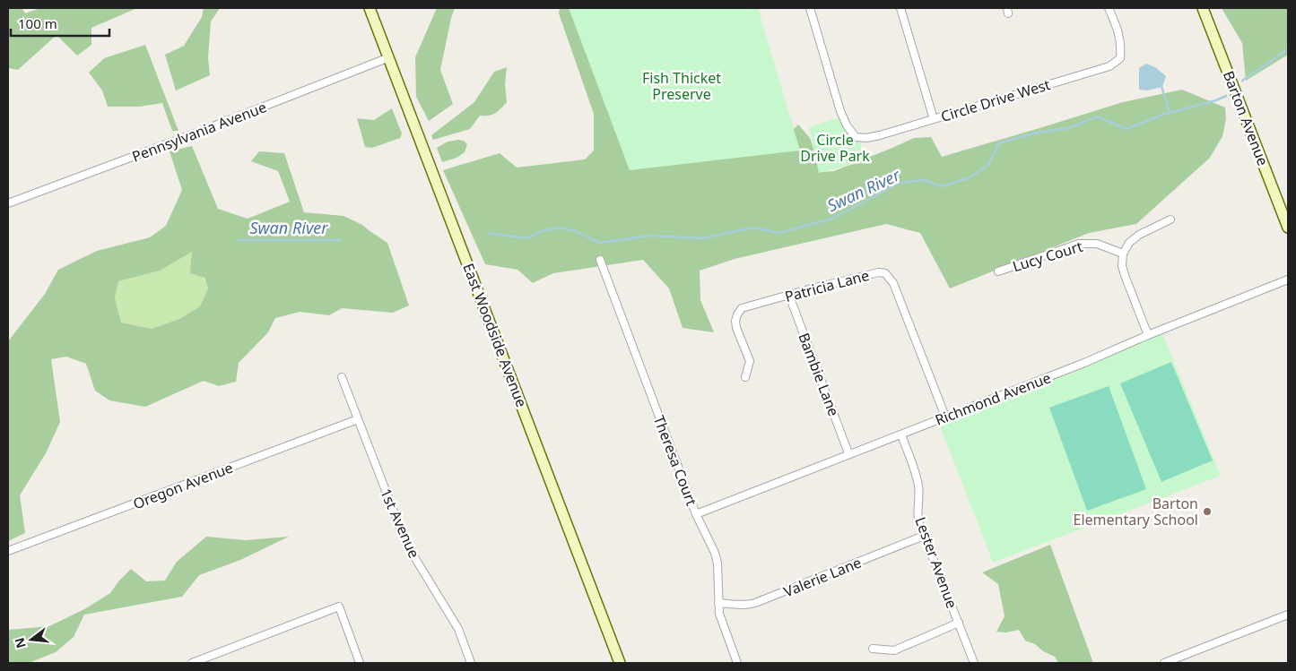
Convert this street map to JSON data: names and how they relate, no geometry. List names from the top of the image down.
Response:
{
  "streets": {
    "main road": ["Barton Avenue", "East Woodside Avenue"],
    "street": [
      "Circle Drive West",
      "Pennsylvania Avenue",
      "Lucy Court",
      "Patricia Lane",
      "Bambie Lane",
      "Richmond Avenue",
      "Theresa Court",
      "Oregon Avenue",
      "1st Avenue",
      "Lester Avenue",
      "Valerie Lane"
    ]
  },
  "crossings": [
    ["Pennsylvania Avenue", "East Woodside Avenue"],
    ["Patricia Lane", "Bambie Lane"],
    ["Patricia Lane", "Richmond Avenue"],
    ["Bambie Lane", "Richmond Avenue"],
    ["Richmond Avenue", "Theresa Court"],
    ["Richmond Avenue", "Lester Avenue"],
    ["Theresa Court", "Valerie Lane"],
    ["Oregon Avenue", "1st Avenue"],
    ["Lester Avenue", "Valerie Lane"]
  ],
  "water": ["Swan River"],
  "parks": ["Fish Thicket Preserve", "Circle Drive Park"],
  "places": ["Barton Elementary School"],
  "scale_bar": "100 m",
  "north": "left"
}
